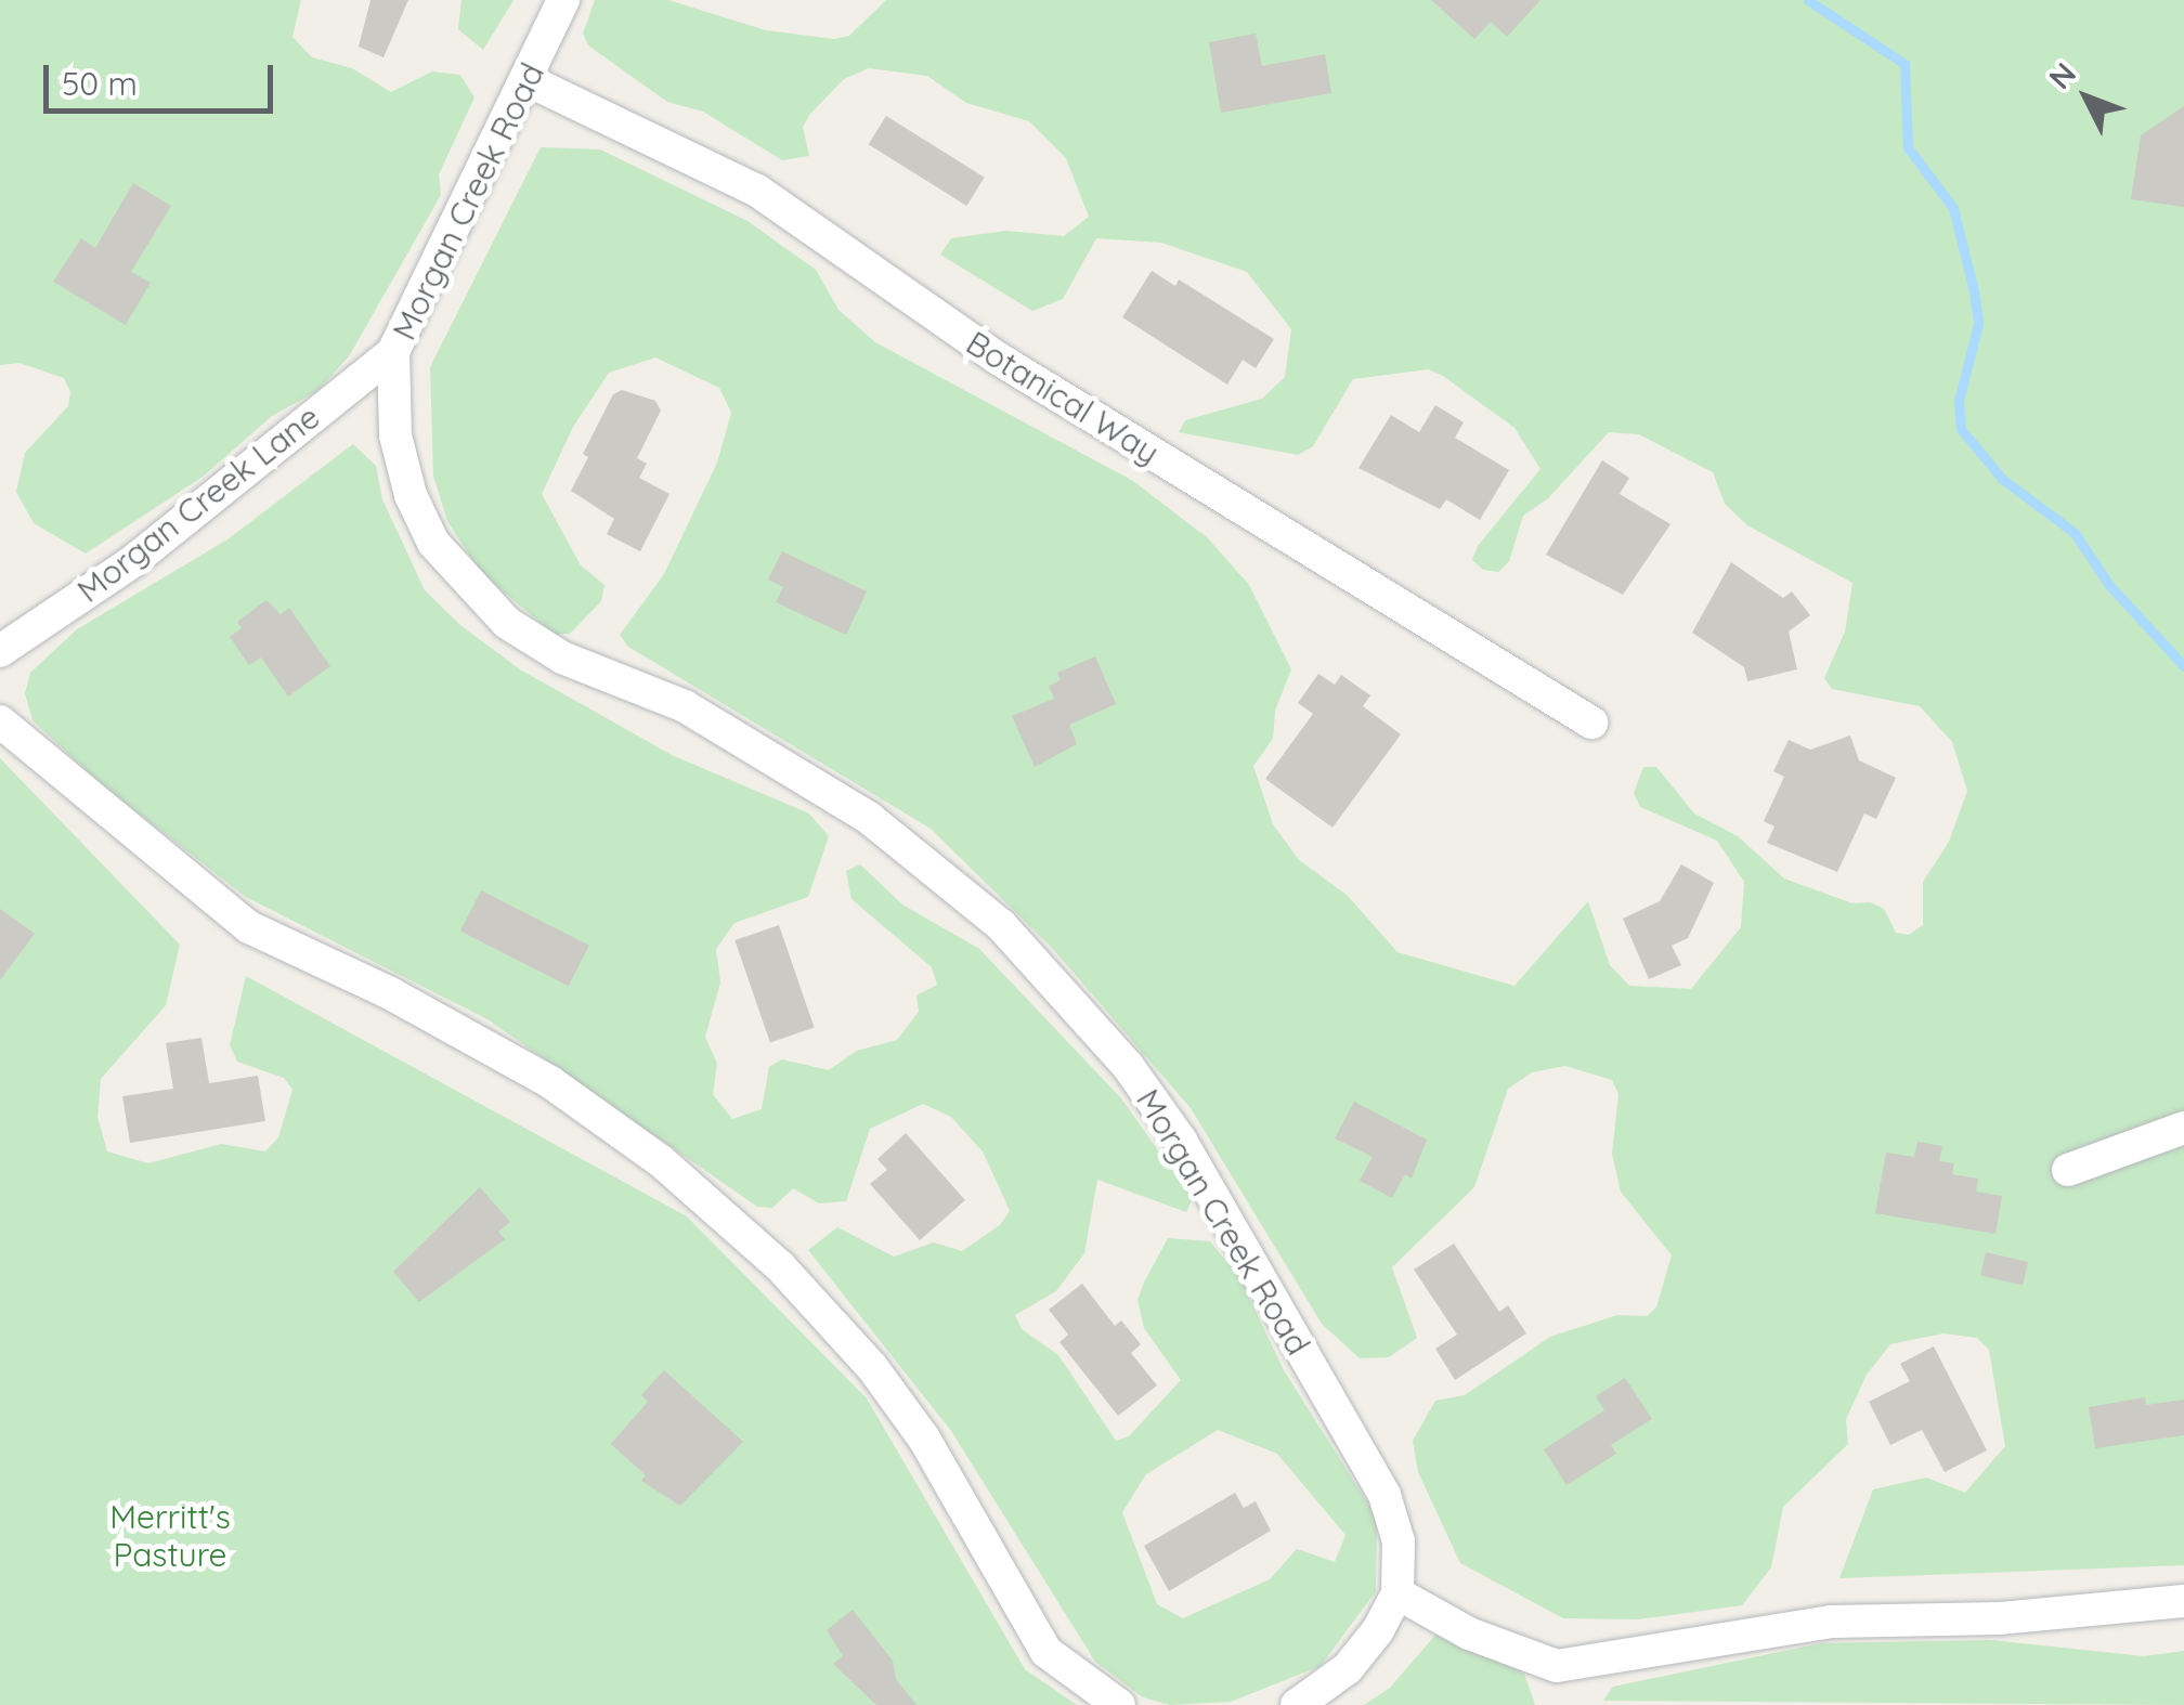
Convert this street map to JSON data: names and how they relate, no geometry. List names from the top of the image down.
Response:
{
  "streets": {
    "street": ["Morgan Creek Road", "Botanical Way", "Morgan Creek Lane"]
  },
  "crossings": [
    ["Morgan Creek Road", "Botanical Way"],
    ["Morgan Creek Road", "Morgan Creek Lane"]
  ],
  "parks": ["Merritt's Pasture"],
  "scale_bar": "50 m",
  "north": "top left"
}
